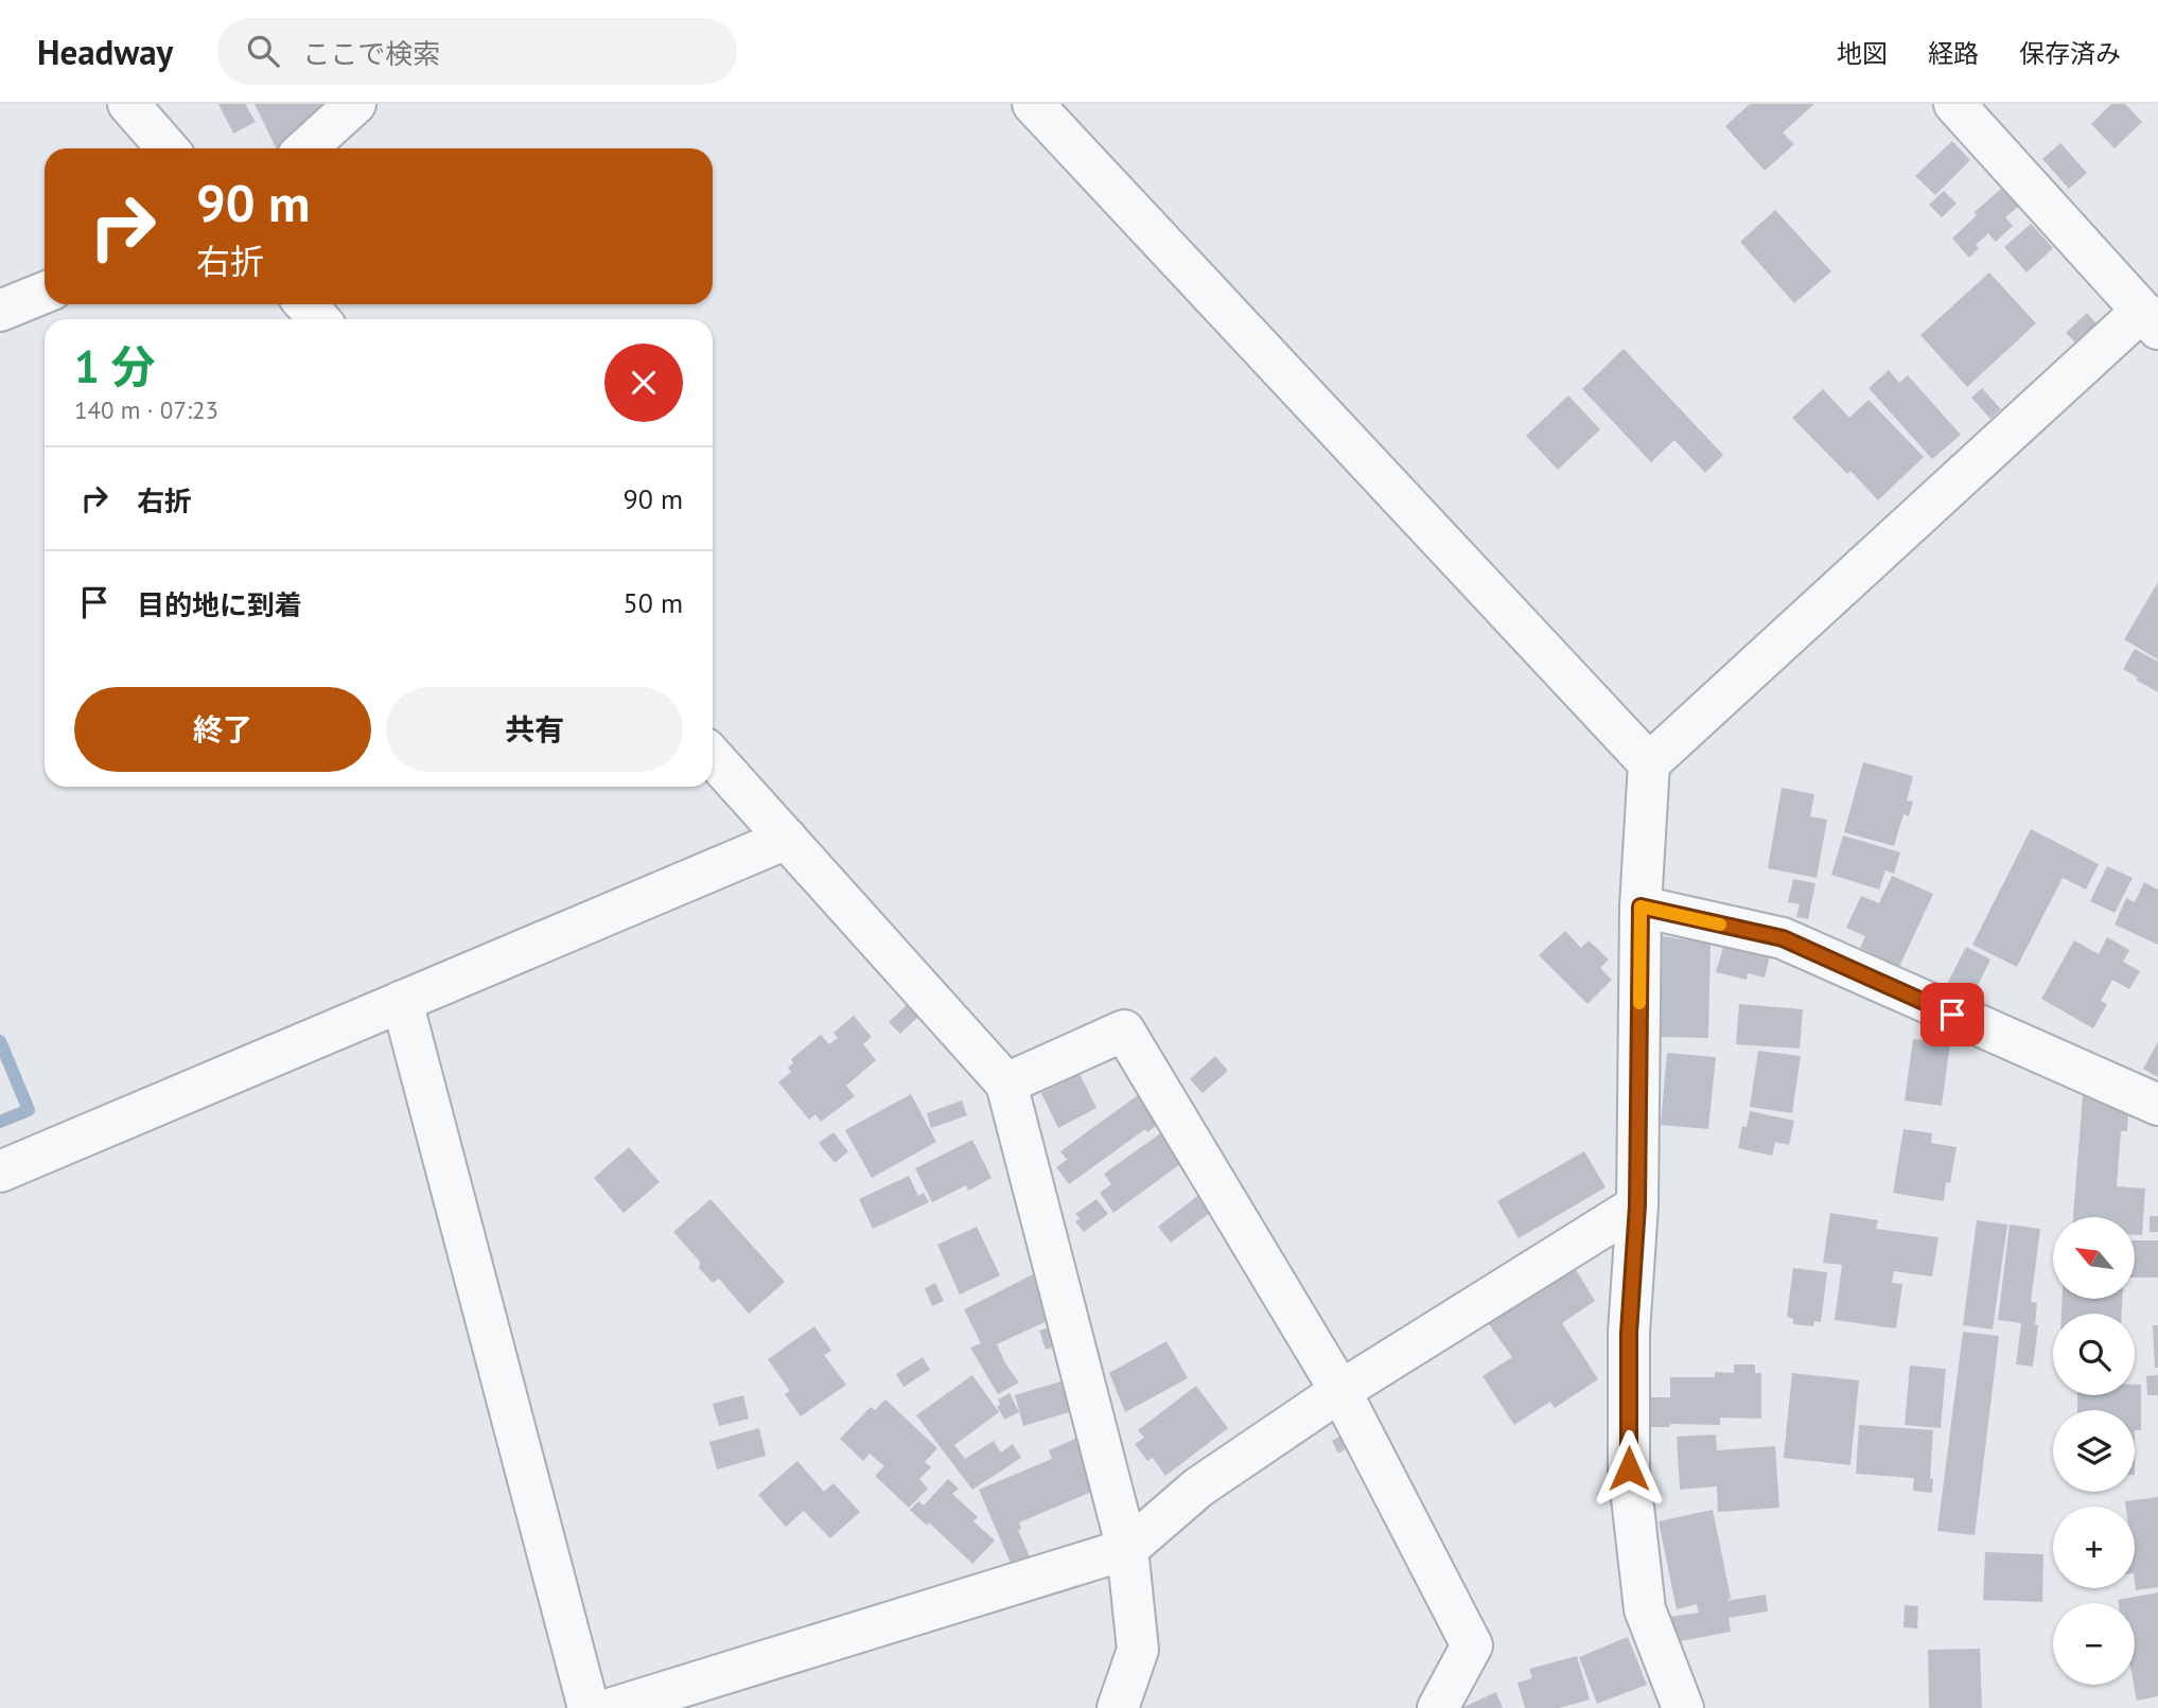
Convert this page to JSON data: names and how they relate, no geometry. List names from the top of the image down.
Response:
{
  "north": "top left",
  "page": {
    "header": "Headway",
    "search": "ここで検索",
    "nav": ["地図", "経路", "保存済み"],
    "turn": ["90 m", "右折"],
    "heading": ["1 分", "140 m · 07:23"],
    "list": [
      {
        "name": "右折",
        "value": "90 m"
      },
      {
        "name": "目的地に到着",
        "value": "50 m"
      }
    ],
    "buttons": ["終了", "共有"],
    "map_buttons": ["+", "−"]
  }
}
